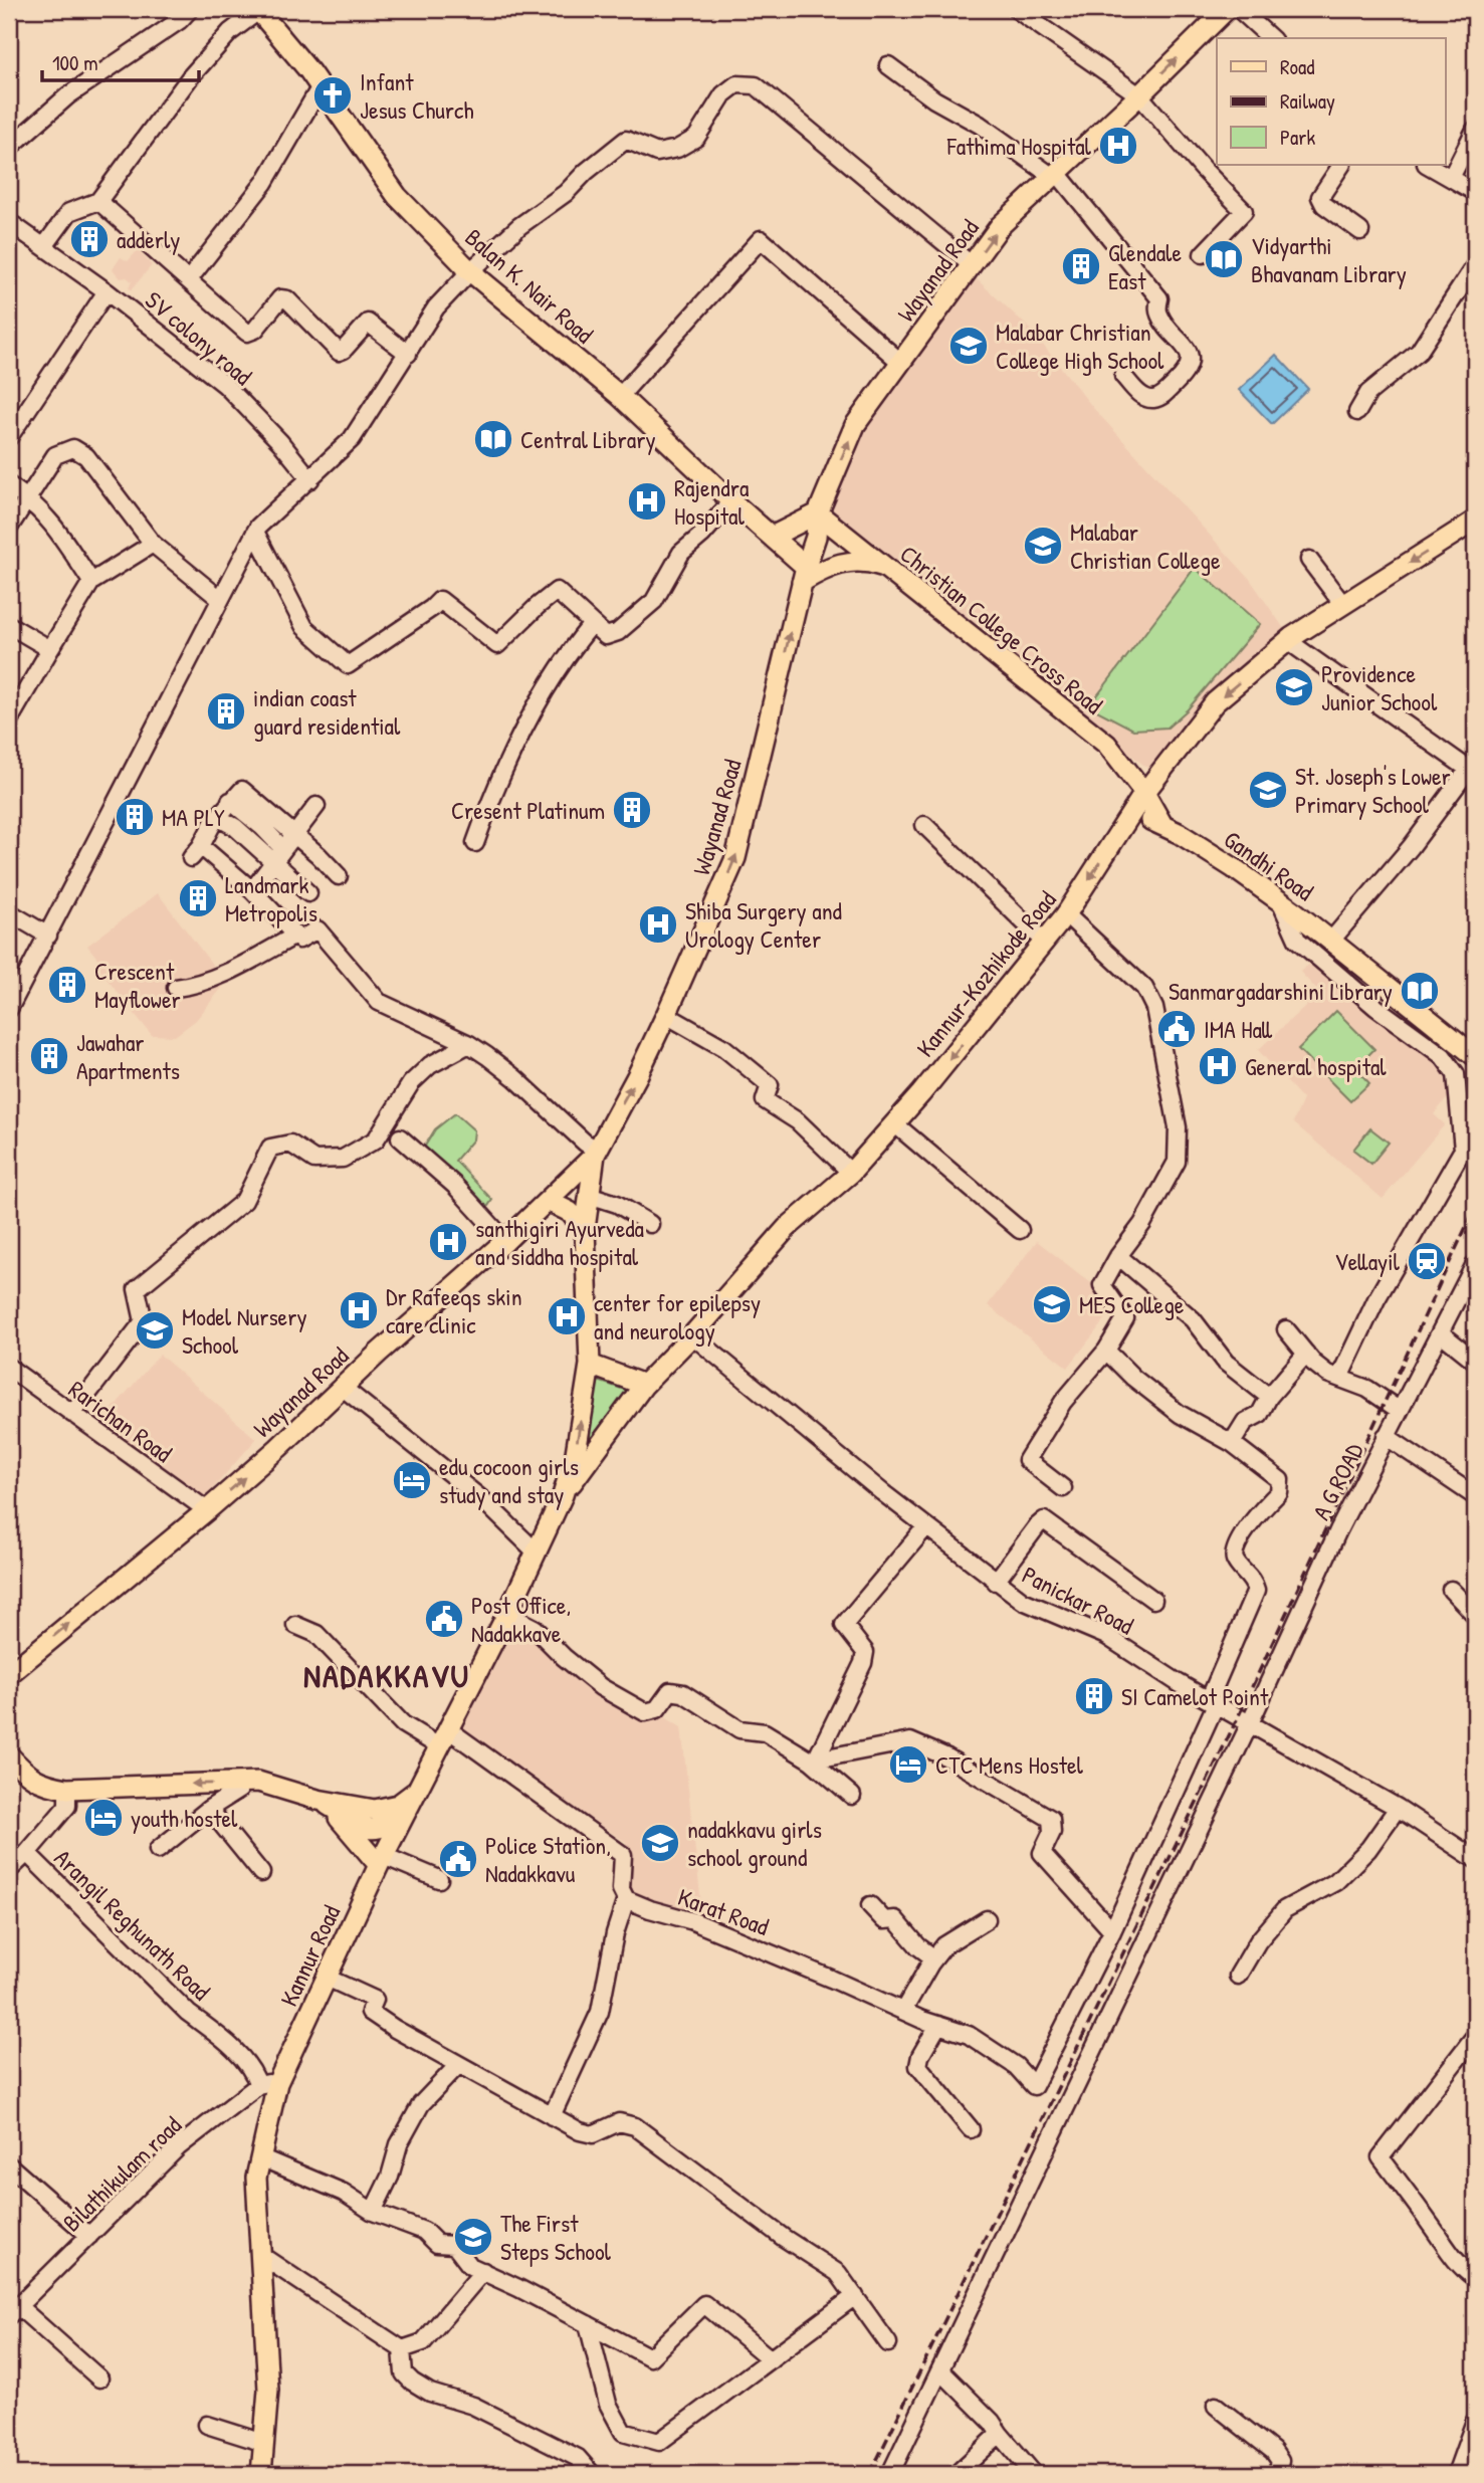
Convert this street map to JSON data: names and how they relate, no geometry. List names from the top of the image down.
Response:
{
  "streets": {
    "main road": [
      "Wayanad Road",
      "Balan K. Nair Road",
      "Christian College Cross Road",
      "Gandhi Road",
      "Kannur-Kozhikode Road",
      "Kannur Road"
    ],
    "street": [
      "SV colony road",
      "Rarichan Road",
      "A G ROAD",
      "Panickar Road",
      "Karat Road",
      "Arangil Reghunath Road",
      "Bilathikulam road"
    ]
  },
  "crossings": [
    ["Wayanad Road", "Balan K. Nair Road"],
    ["Wayanad Road", "Christian College Cross Road"],
    ["Wayanad Road", "Rarichan Road"],
    ["Christian College Cross Road", "Gandhi Road"],
    ["Christian College Cross Road", "Kannur-Kozhikode Road"],
    ["Gandhi Road", "Kannur-Kozhikode Road"],
    ["Kannur-Kozhikode Road", "Panickar Road"],
    ["Kannur-Kozhikode Road", "Kannur Road"],
    ["A G ROAD", "Panickar Road"],
    ["Arangil Reghunath Road", "Kannur Road"],
    ["Arangil Reghunath Road", "Bilathikulam road"],
    ["Kannur Road", "Bilathikulam road"]
  ],
  "one_way": ["Wayanad Road", "Kannur-Kozhikode Road"],
  "districts": ["NADAKKAVU"],
  "places": {
    "church": ["Infant Jesus Church"],
    "hospital": [
      "Fathima Hospital",
      "Rajendra Hospital",
      "Shiba Surgery and Urology Center",
      "General hospital",
      "santhigiri Ayurveda and siddha hospital",
      "Dr Rafeeqs skin care clinic",
      "center for epilepsy and neurology"
    ],
    "building": [
      "adderly",
      "Glendale East",
      "indian coast guard residential",
      "Cresent Platinum",
      "MA PLY",
      "Landmark Metropolis",
      "Crescent Mayflower",
      "Jawahar Apartments",
      "SI Camelot Point"
    ],
    "library": ["Vidyarthi Bhavanam Library", "Central Library", "Sanmargadarshini Library"],
    "school or university": [
      "Malabar Christian College High School",
      "Malabar Christian College",
      "Providence Junior School",
      "St. Joseph's Lower Primary School",
      "MES College",
      "Model Nursery School",
      "nadakkavu girls school ground",
      "The First Steps School"
    ],
    "public building": ["IMA Hall", "Post Office, Nadakkave", "Police Station, Nadakkavu"],
    "station": ["Vellayil"],
    "hotel": ["edu cocoon girls study and stay", "CTC Mens Hostel", "youth hostel"]
  },
  "legend": ["Road", "Railway", "Park"],
  "scale_bar": "100 m"
}
